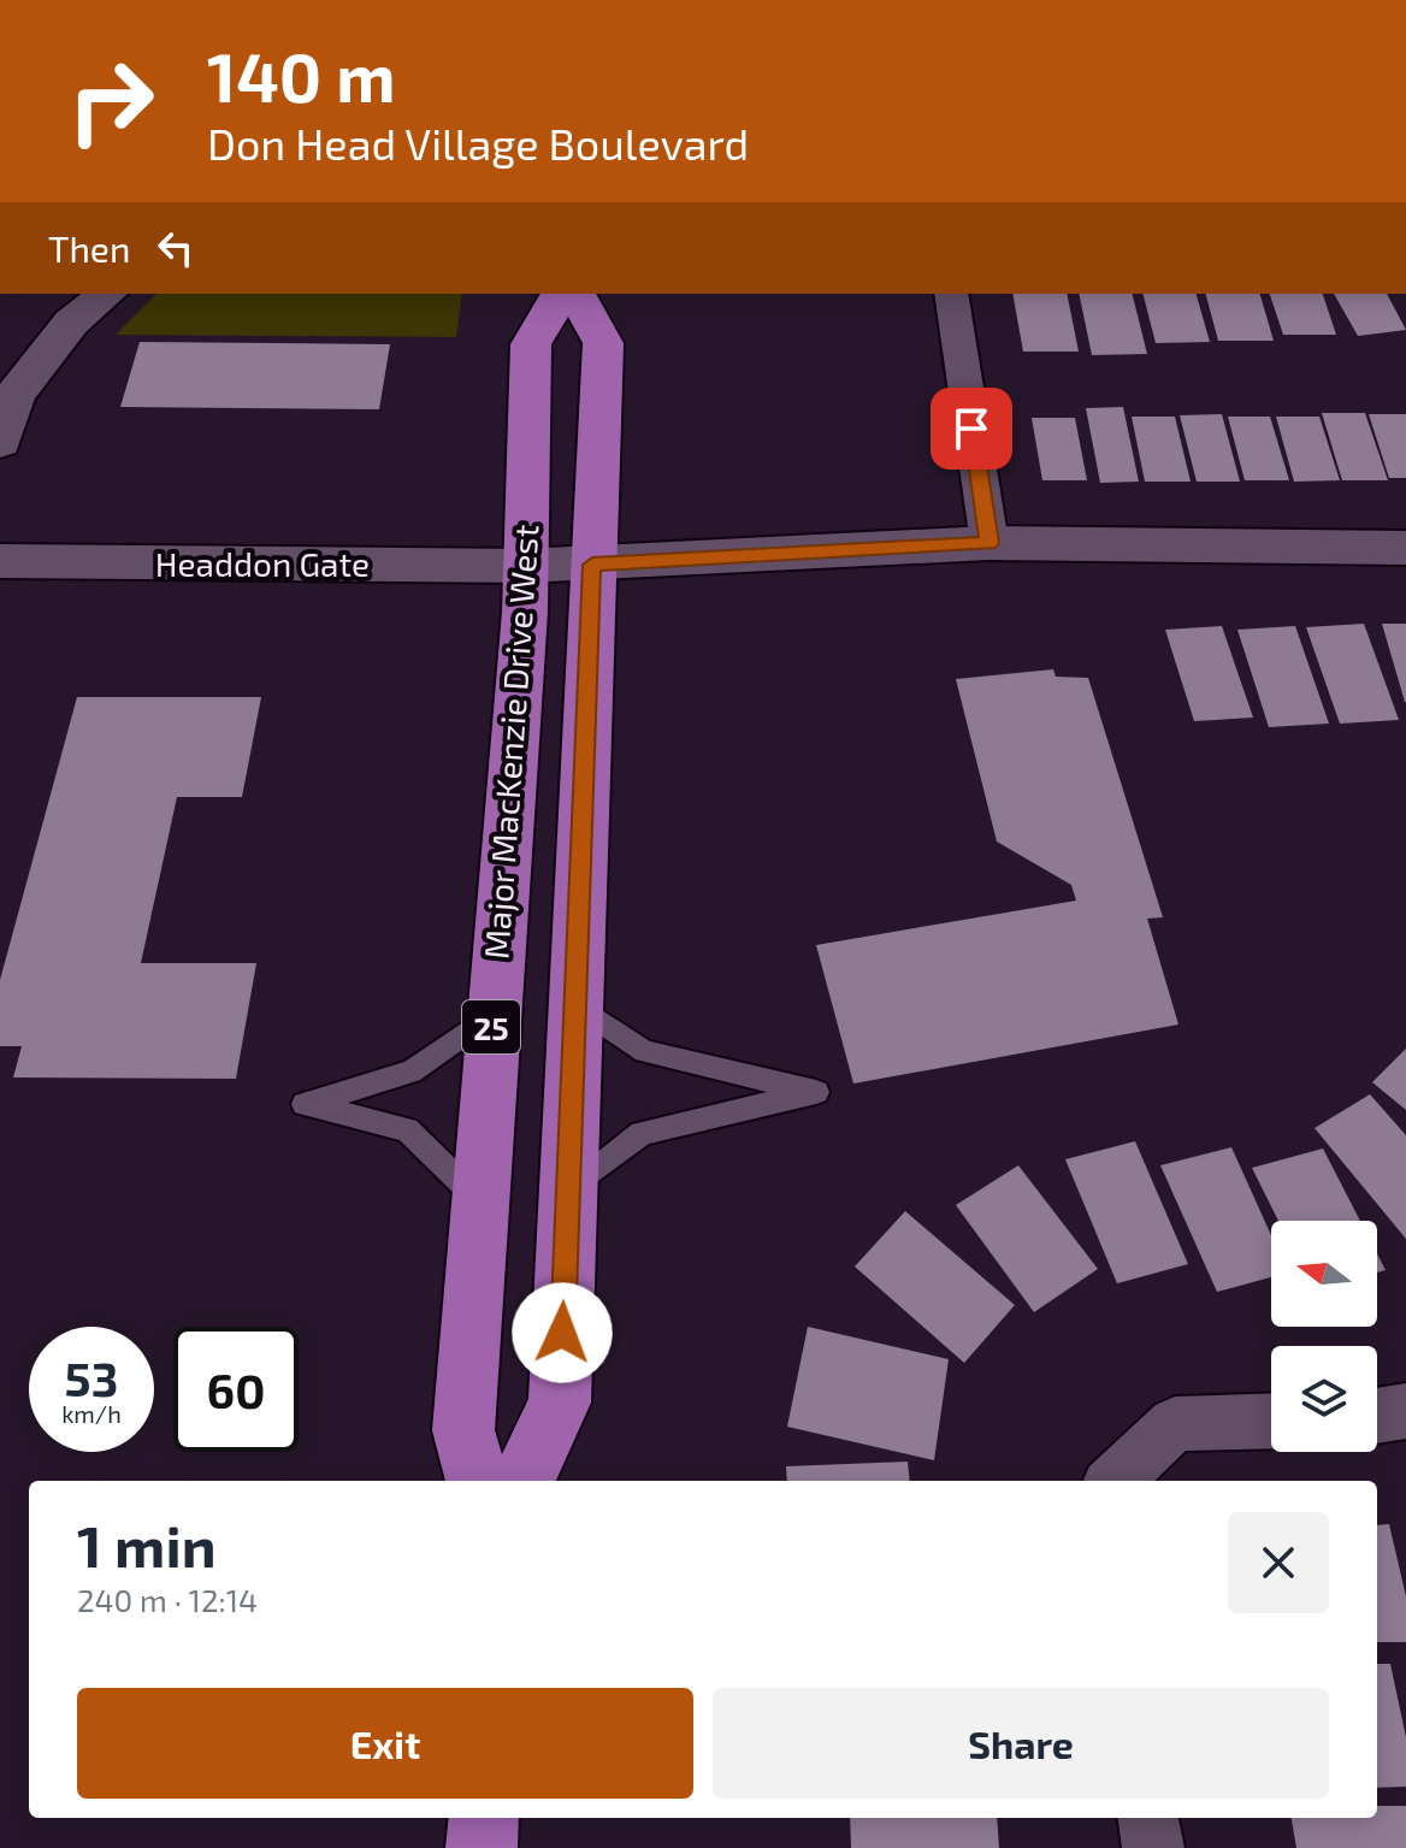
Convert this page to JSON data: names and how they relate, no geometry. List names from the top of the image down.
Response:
{
  "streets": {
    "main road": ["Major MacKenzie Drive West", "25"],
    "street": ["Headdon Gate"]
  },
  "crossings": [
    ["Headdon Gate", "Major MacKenzie Drive West"]
  ],
  "north": "left",
  "page": {
    "turn": ["140 m", "Don Head Village Boulevard"],
    "then": "Then",
    "speed": "53 km/h",
    "limit": "60",
    "heading": ["1 min", "240 m · 12:14"],
    "buttons": ["Exit", "Share"]
  }
}
